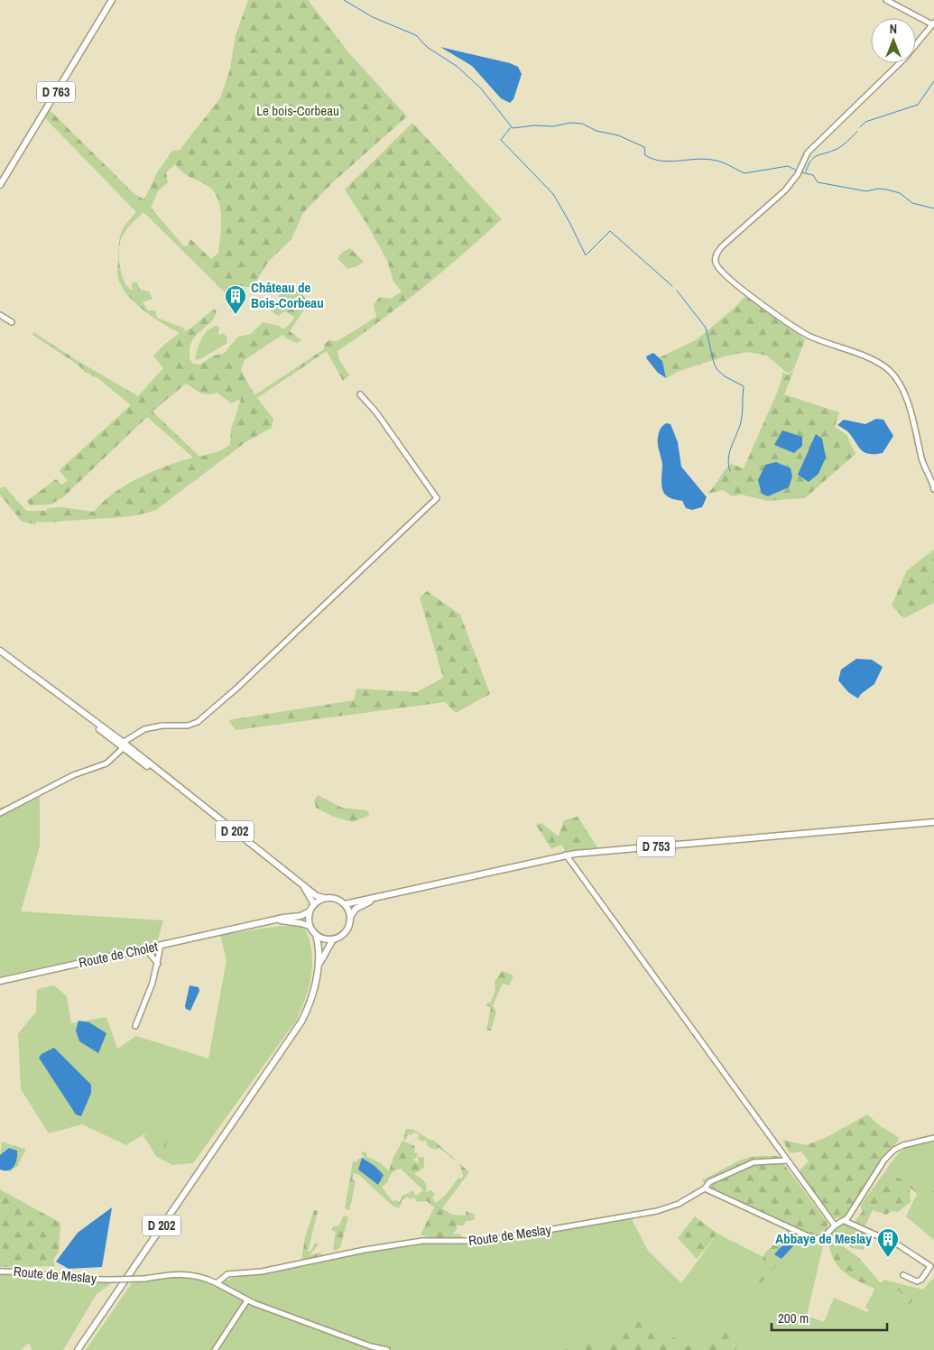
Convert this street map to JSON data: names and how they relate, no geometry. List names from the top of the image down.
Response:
{
  "streets": {
    "main road": [
      "D 763",
      "D 202",
      "D 753",
      "Route de Cholet"
    ],
    "street": ["Route de Meslay"]
  },
  "crossings": [
    ["D 202", "D 753"]
  ],
  "parks": ["Le bois-Corbeau"],
  "places": {
    "building": ["Château de Bois-Corbeau", "Abbaye de Meslay"]
  },
  "scale_bar": "200 m",
  "north": "top"
}
